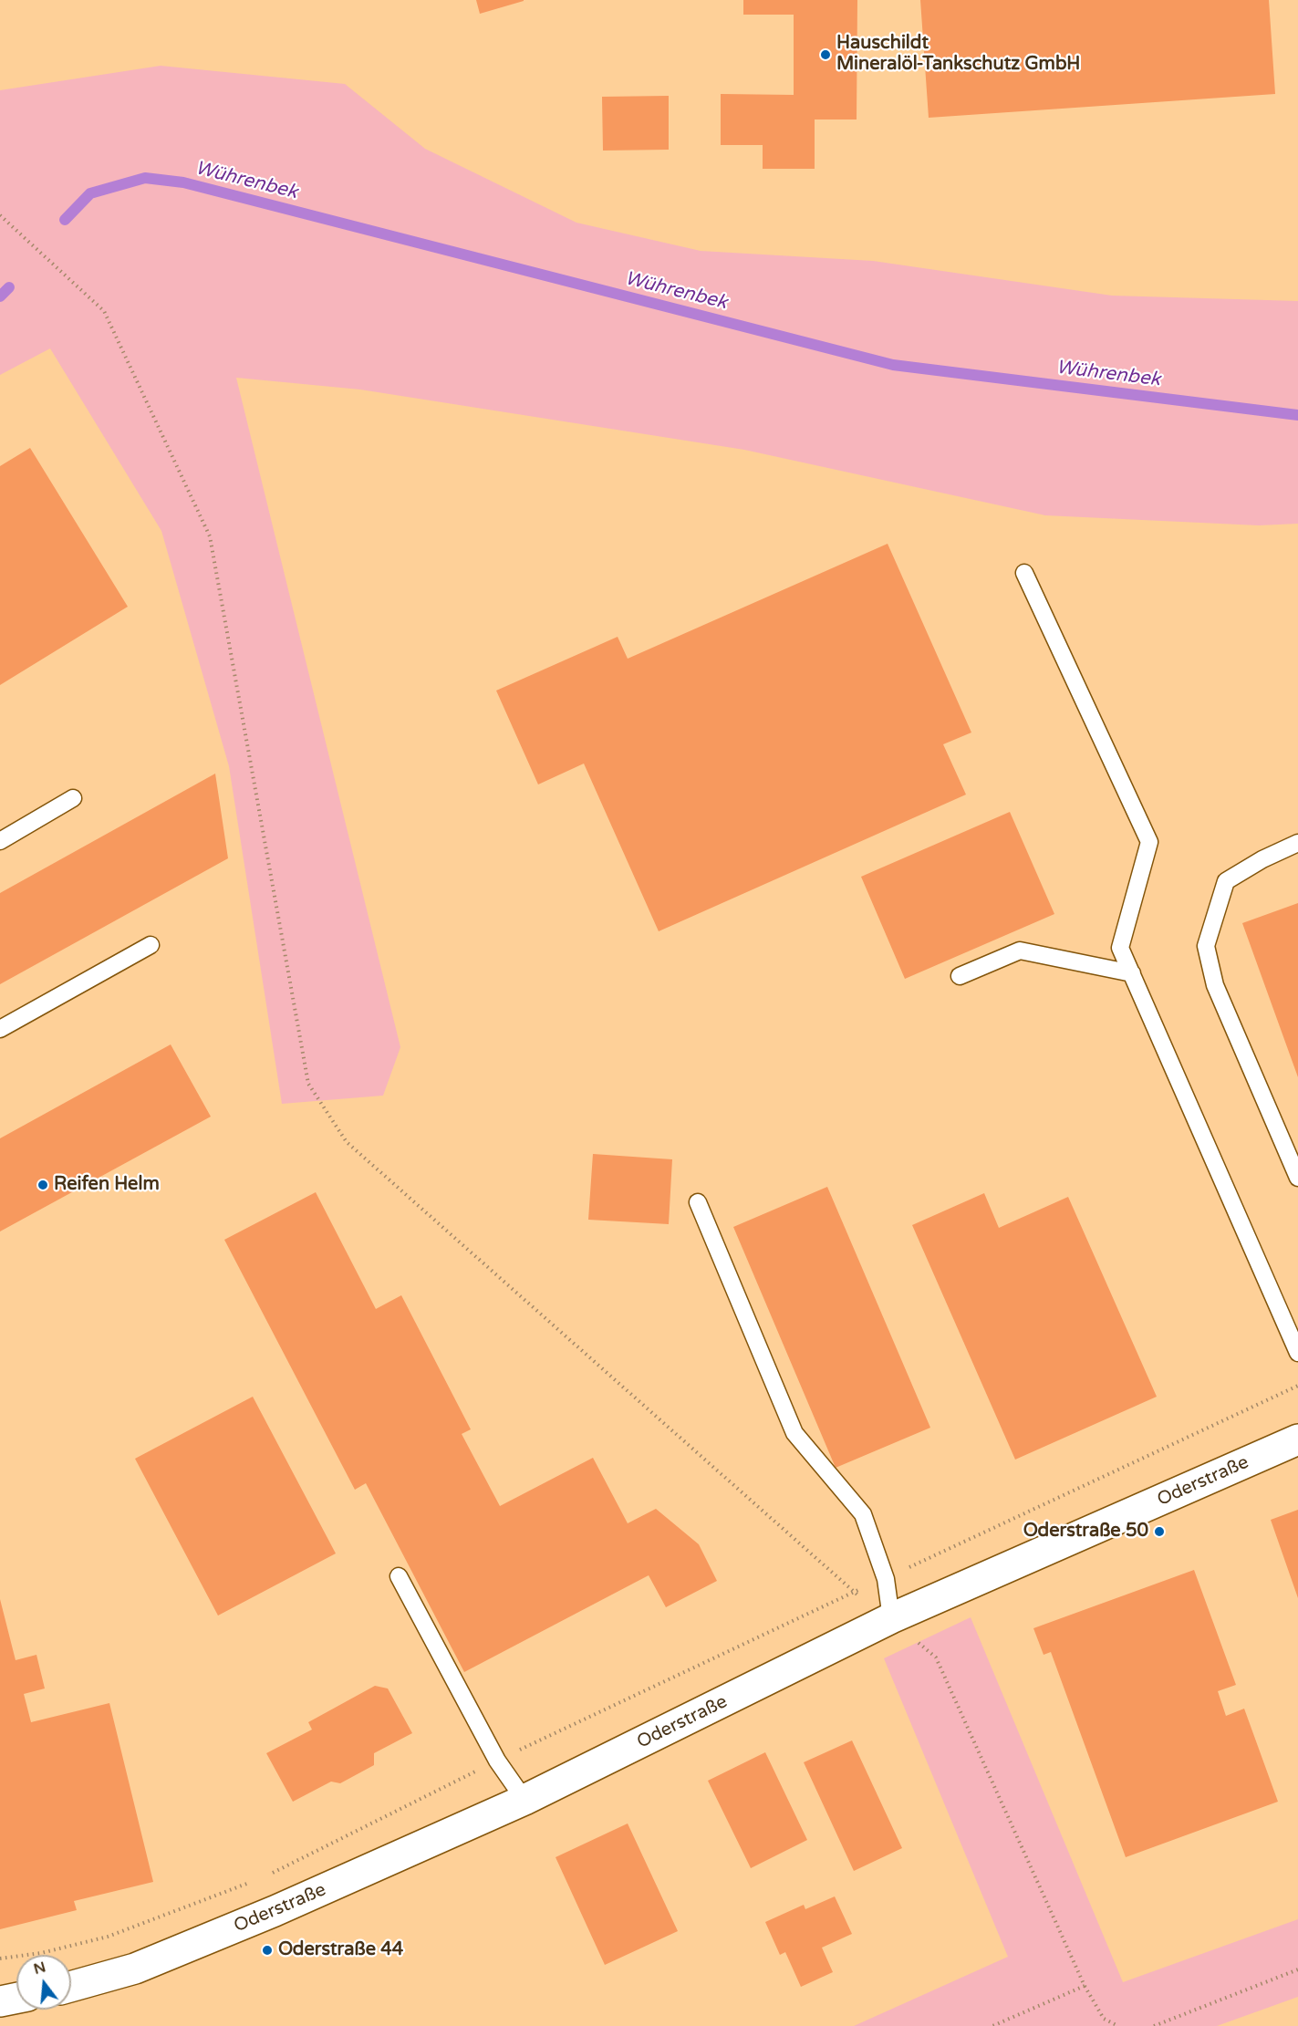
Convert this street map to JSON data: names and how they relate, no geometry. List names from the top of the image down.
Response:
{
  "streets": {
    "street": ["Oderstraße"]
  },
  "water": ["Wührenbek"],
  "places": [
    "Hauschildt Mineralöl-Tankschutz GmbH",
    "Reifen Helm",
    "Oderstraße 50",
    "Oderstraße 44"
  ],
  "north": "top"
}
